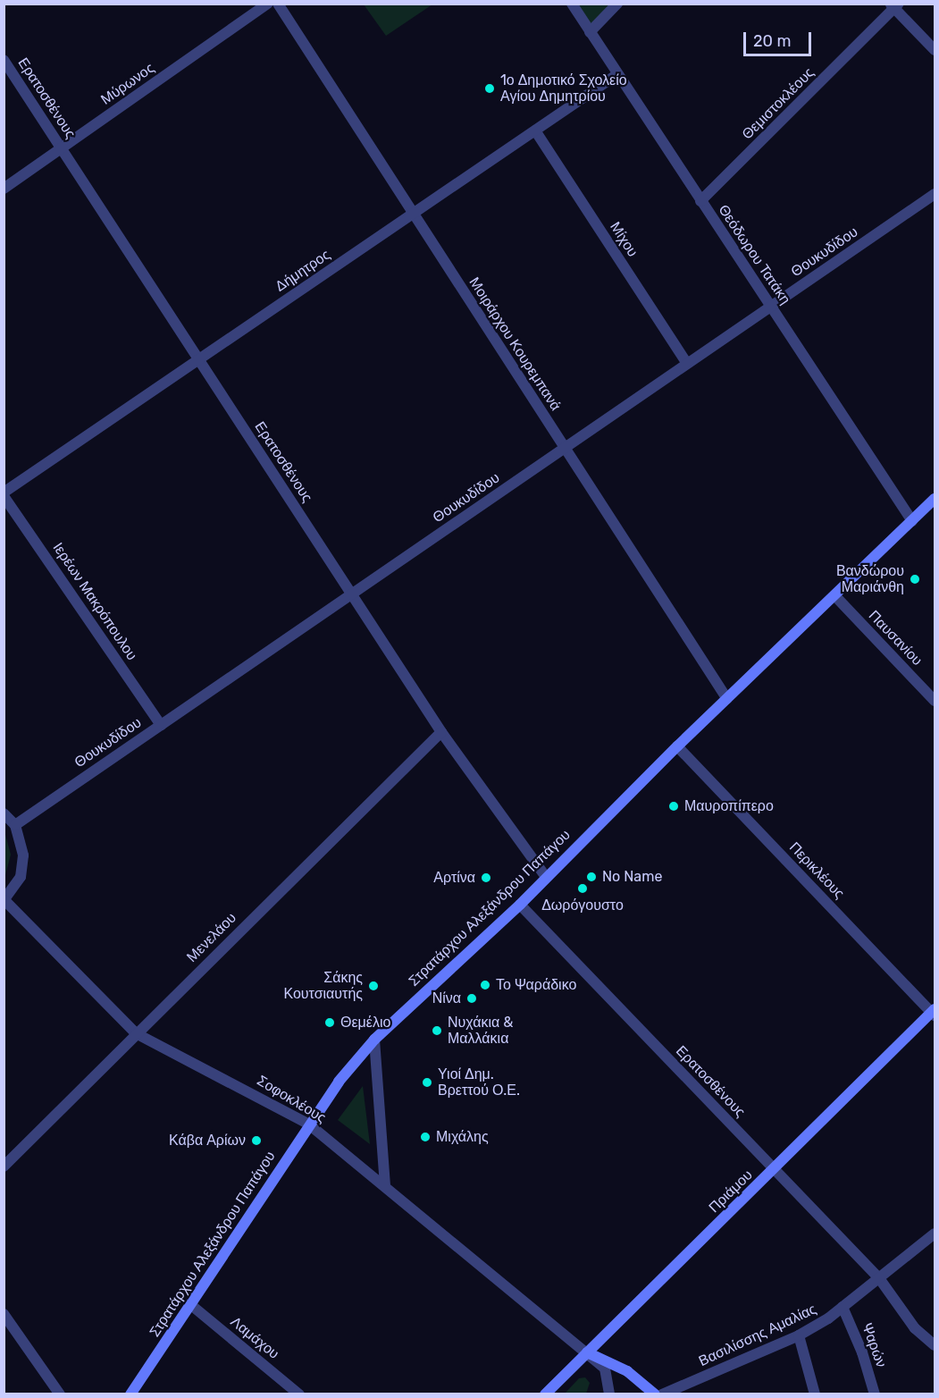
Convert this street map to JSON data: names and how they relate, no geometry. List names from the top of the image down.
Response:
{
  "streets": {
    "street": [
      "Μύρωνος",
      "Ερατοσθένους",
      "Θεμιστοκλέους",
      "Μίχου",
      "Θουκυδίδου",
      "Θεόδωρου Τατάκη",
      "Δήμητρος",
      "Μοιράρχου Κουρεμπανά",
      "Ιερέων Μακρόπουλου",
      "Παυσανίου",
      "Περικλέους",
      "Στρατάρχου Αλεξάνδρου Παπάγου",
      "Μενελάου",
      "Σοφοκλέους",
      "Πριάμου",
      "Βασιλίσσης Αμαλίας",
      "Λαμάχου",
      "Ψαρών"
    ]
  },
  "crossings": [
    ["Μύρωνος", "Ερατοσθένους"],
    ["Ερατοσθένους", "Θουκυδίδου"],
    ["Ερατοσθένους", "Δήμητρος"],
    ["Ερατοσθένους", "Στρατάρχου Αλεξάνδρου Παπάγου"],
    ["Ερατοσθένους", "Μενελάου"],
    ["Ερατοσθένους", "Πριάμου"],
    ["Ερατοσθένους", "Βασιλίσσης Αμαλίας"],
    ["Θεμιστοκλέους", "Θεόδωρου Τατάκη"],
    ["Μίχου", "Θουκυδίδου"],
    ["Μίχου", "Δήμητρος"],
    ["Θουκυδίδου", "Θεόδωρου Τατάκη"],
    ["Θουκυδίδου", "Μοιράρχου Κουρεμπανά"],
    ["Θουκυδίδου", "Ιερέων Μακρόπουλου"],
    ["Θεόδωρου Τατάκη", "Δήμητρος"],
    ["Θεόδωρου Τατάκη", "Στρατάρχου Αλεξάνδρου Παπάγου"],
    ["Δήμητρος", "Μοιράρχου Κουρεμπανά"],
    ["Δήμητρος", "Ιερέων Μακρόπουλου"],
    ["Μοιράρχου Κουρεμπανά", "Στρατάρχου Αλεξάνδρου Παπάγου"],
    ["Παυσανίου", "Στρατάρχου Αλεξάνδρου Παπάγου"],
    ["Περικλέους", "Στρατάρχου Αλεξάνδρου Παπάγου"],
    ["Περικλέους", "Πριάμου"],
    ["Στρατάρχου Αλεξάνδρου Παπάγου", "Σοφοκλέους"],
    ["Στρατάρχου Αλεξάνδρου Παπάγου", "Λαμάχου"],
    ["Μενελάου", "Σοφοκλέους"],
    ["Σοφοκλέους", "Πριάμου"],
    ["Βασιλίσσης Αμαλίας", "Ψαρών"]
  ],
  "places": [
    "1ο Δημοτικό Σχολείο Αγίου Δημητρίου",
    "Βανδώρου Μαριάνθη",
    "Μαυροπίπερο",
    "No Name",
    "Αρτίνα",
    "Δωρόγουστο",
    "Το Ψαράδικο",
    "Σάκης Κουτσιαυτής",
    "Νίνα",
    "Θεμέλιο",
    "Νυχάκια & Μαλλάκια",
    "Υιοί Δημ. Βρεττού Ο.Ε.",
    "Μιχάλης",
    "Κάβα Αρίων"
  ],
  "scale_bar": "20 m"
}
